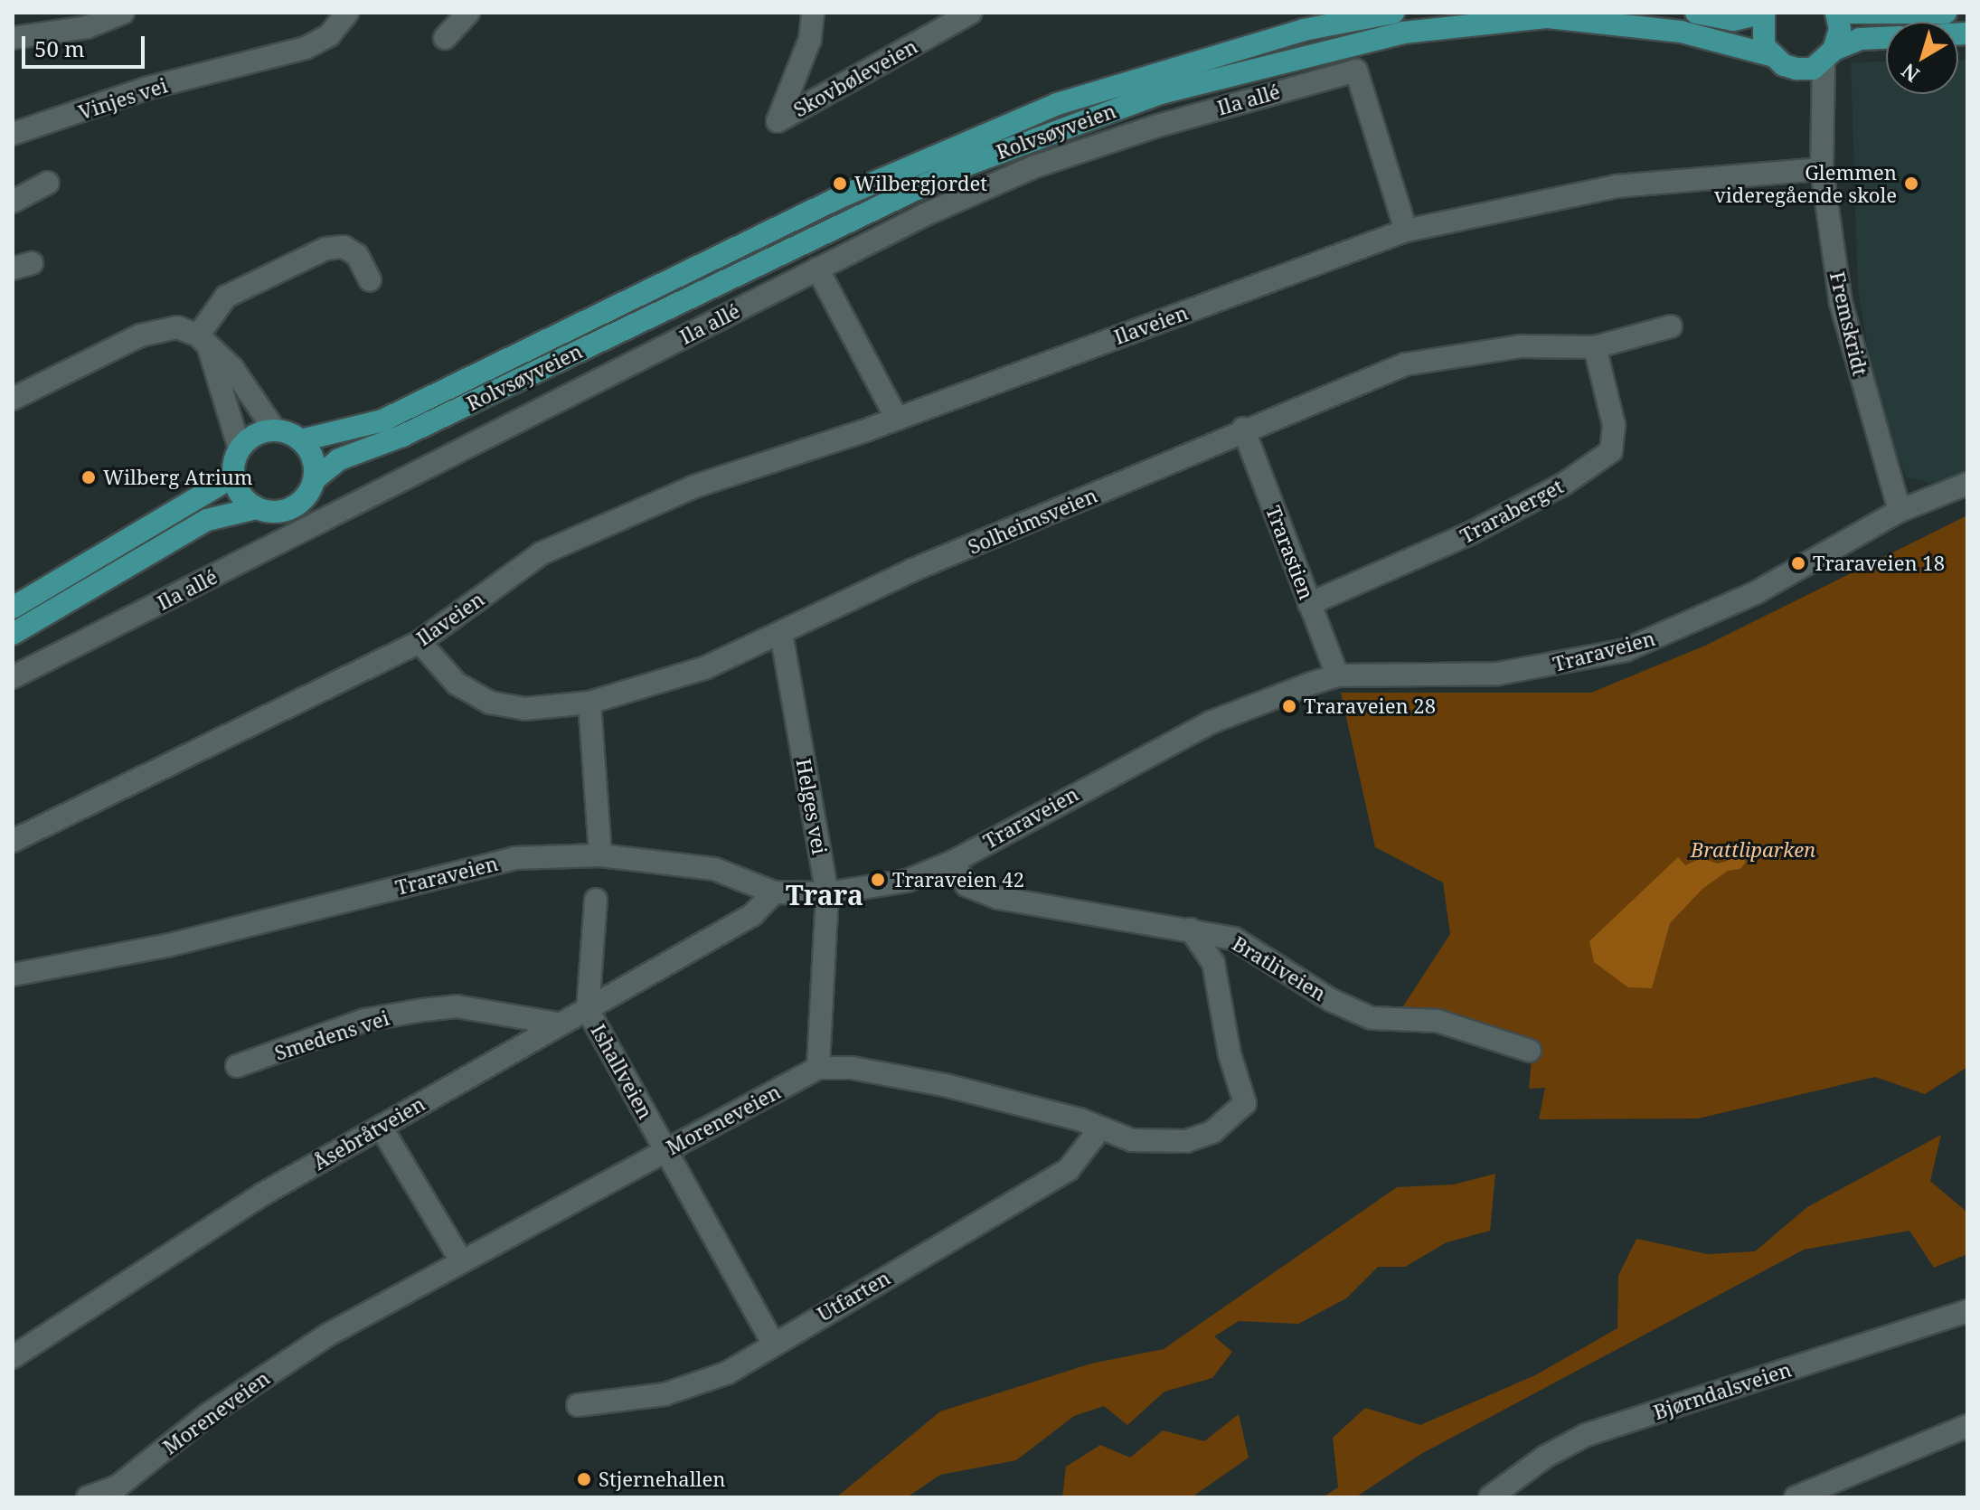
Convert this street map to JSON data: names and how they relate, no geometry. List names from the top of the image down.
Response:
{
  "streets": {
    "main road": ["Rolvsøyveien"],
    "street": [
      "Skovbøleveien",
      "Vinjes vei",
      "Ila allé",
      "Fremskridt",
      "Ilaveien",
      "Traraberget",
      "Solheimsveien",
      "Trarastien",
      "Traraveien",
      "Helges vei",
      "Bratliveien",
      "Smedens vei",
      "Ishallveien",
      "Moreneveien",
      "Åsebråtveien",
      "Utfarten",
      "Bjørndalsveien"
    ]
  },
  "crossings": [
    ["Ila allé", "Ilaveien"],
    ["Rolvsøyveien", "Fremskridt"],
    ["Fremskridt", "Ilaveien"],
    ["Fremskridt", "Traraveien"],
    ["Ilaveien", "Solheimsveien"],
    ["Traraberget", "Solheimsveien"],
    ["Traraberget", "Trarastien"],
    ["Solheimsveien", "Trarastien"],
    ["Solheimsveien", "Helges vei"],
    ["Trarastien", "Traraveien"],
    ["Traraveien", "Helges vei"],
    ["Traraveien", "Bratliveien"],
    ["Traraveien", "Åsebråtveien"],
    ["Helges vei", "Moreneveien"],
    ["Smedens vei", "Åsebråtveien"],
    ["Ishallveien", "Moreneveien"],
    ["Ishallveien", "Åsebråtveien"],
    ["Ishallveien", "Utfarten"]
  ],
  "districts": ["Trara"],
  "parks": ["Brattliparken"],
  "places": [
    "Wilbergjordet",
    "Glemmen videregående skole",
    "Wilberg Atrium",
    "Traraveien 18",
    "Traraveien 28",
    "Traraveien 42",
    "Stjernehallen"
  ],
  "scale_bar": "50 m",
  "north": "bottom left"
}
